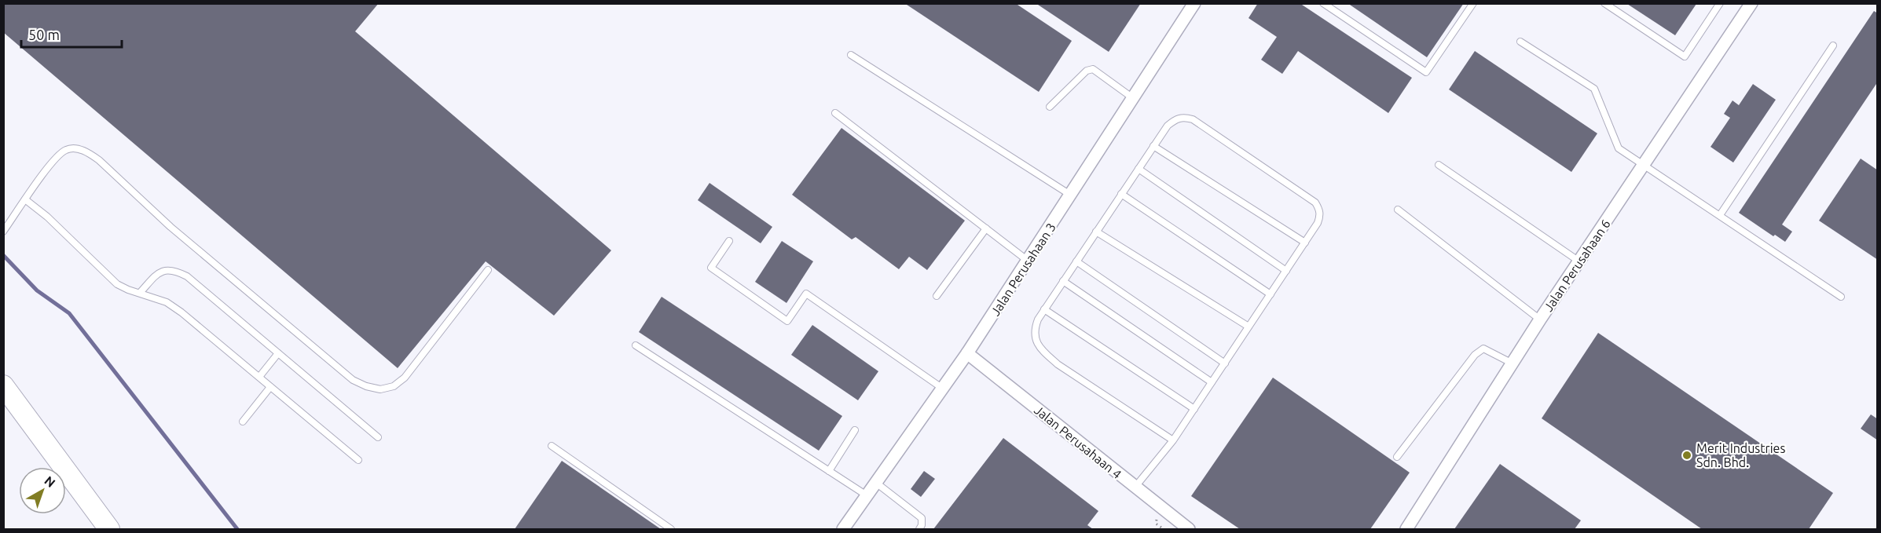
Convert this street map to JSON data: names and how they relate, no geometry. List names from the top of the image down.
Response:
{
  "streets": {
    "street": ["Jalan Perusahaan 6", "Jalan Perusahaan 3", "Jalan Perusahaan 4"]
  },
  "crossings": [
    ["Jalan Perusahaan 3", "Jalan Perusahaan 4"]
  ],
  "places": ["Merit Industries Sdn. Bhd."],
  "scale_bar": "50 m",
  "north": "top right"
}
